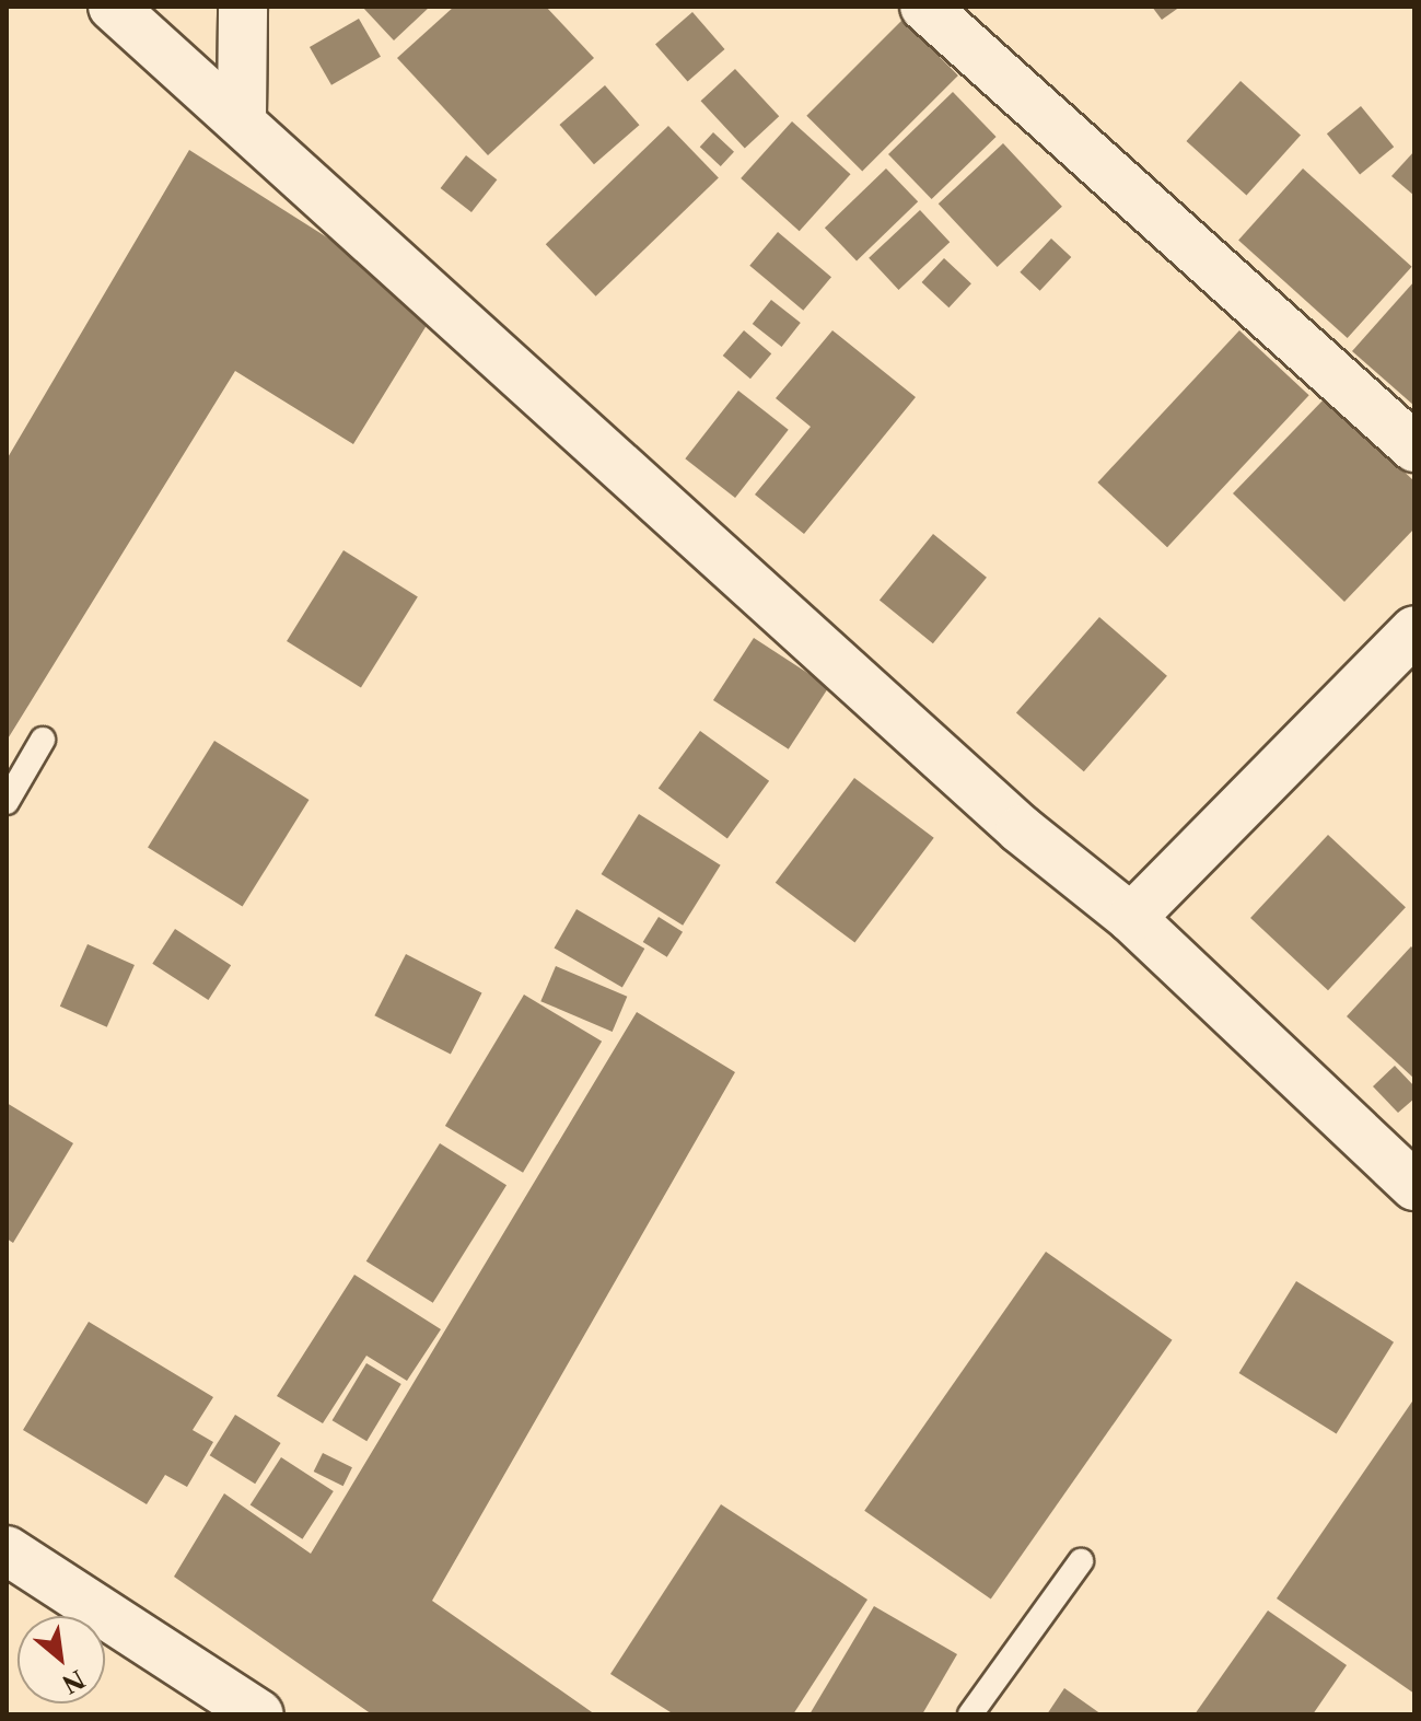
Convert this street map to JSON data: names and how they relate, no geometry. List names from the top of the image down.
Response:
{
  "north": "bottom right"
}
